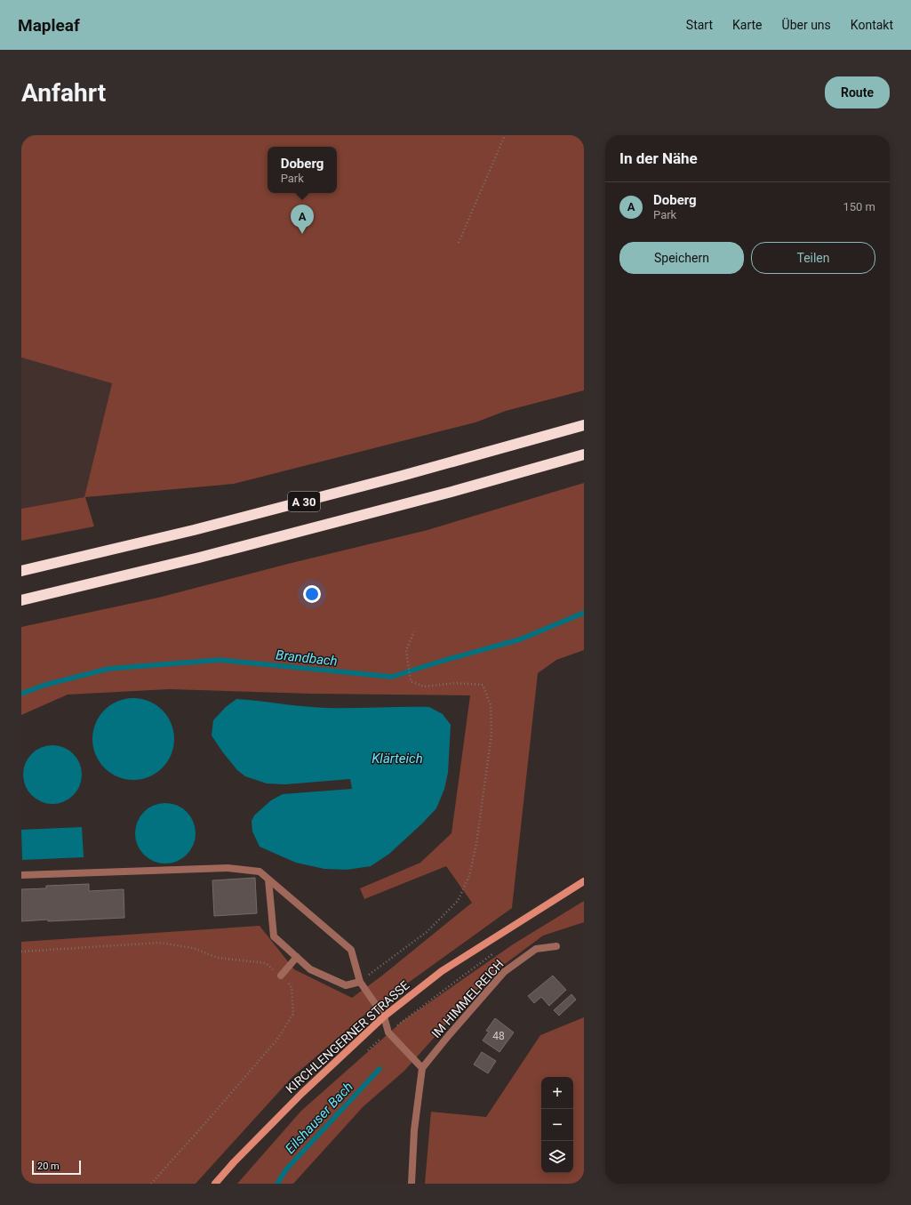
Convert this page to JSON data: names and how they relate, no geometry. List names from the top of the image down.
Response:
{
  "streets": {
    "highway": ["A 30"],
    "street": ["IM HIMMELREICH", "KIRCHLENGERNER STRASSE"]
  },
  "water": ["Brandbach", "Klärteich", "Eilshauser Bach"],
  "house_numbers": ["48"],
  "scale_bar": "20 m",
  "page": {
    "header": "Mapleaf",
    "nav": [
      "Start",
      "Karte",
      "Über uns",
      "Kontakt"
    ],
    "buttons": [
      "Route",
      ["Speichern", "Teilen"]
    ],
    "title": "Anfahrt",
    "heading": "In der Nähe",
    "popup": ["Doberg", "Park"],
    "list": [
      {
        "mark": "A",
        "name": "Doberg",
        "note": "Park",
        "value": "150 m"
      }
    ],
    "pins": "A",
    "map_buttons": ["+", "−"],
    "scale": "20 m"
  }
}
